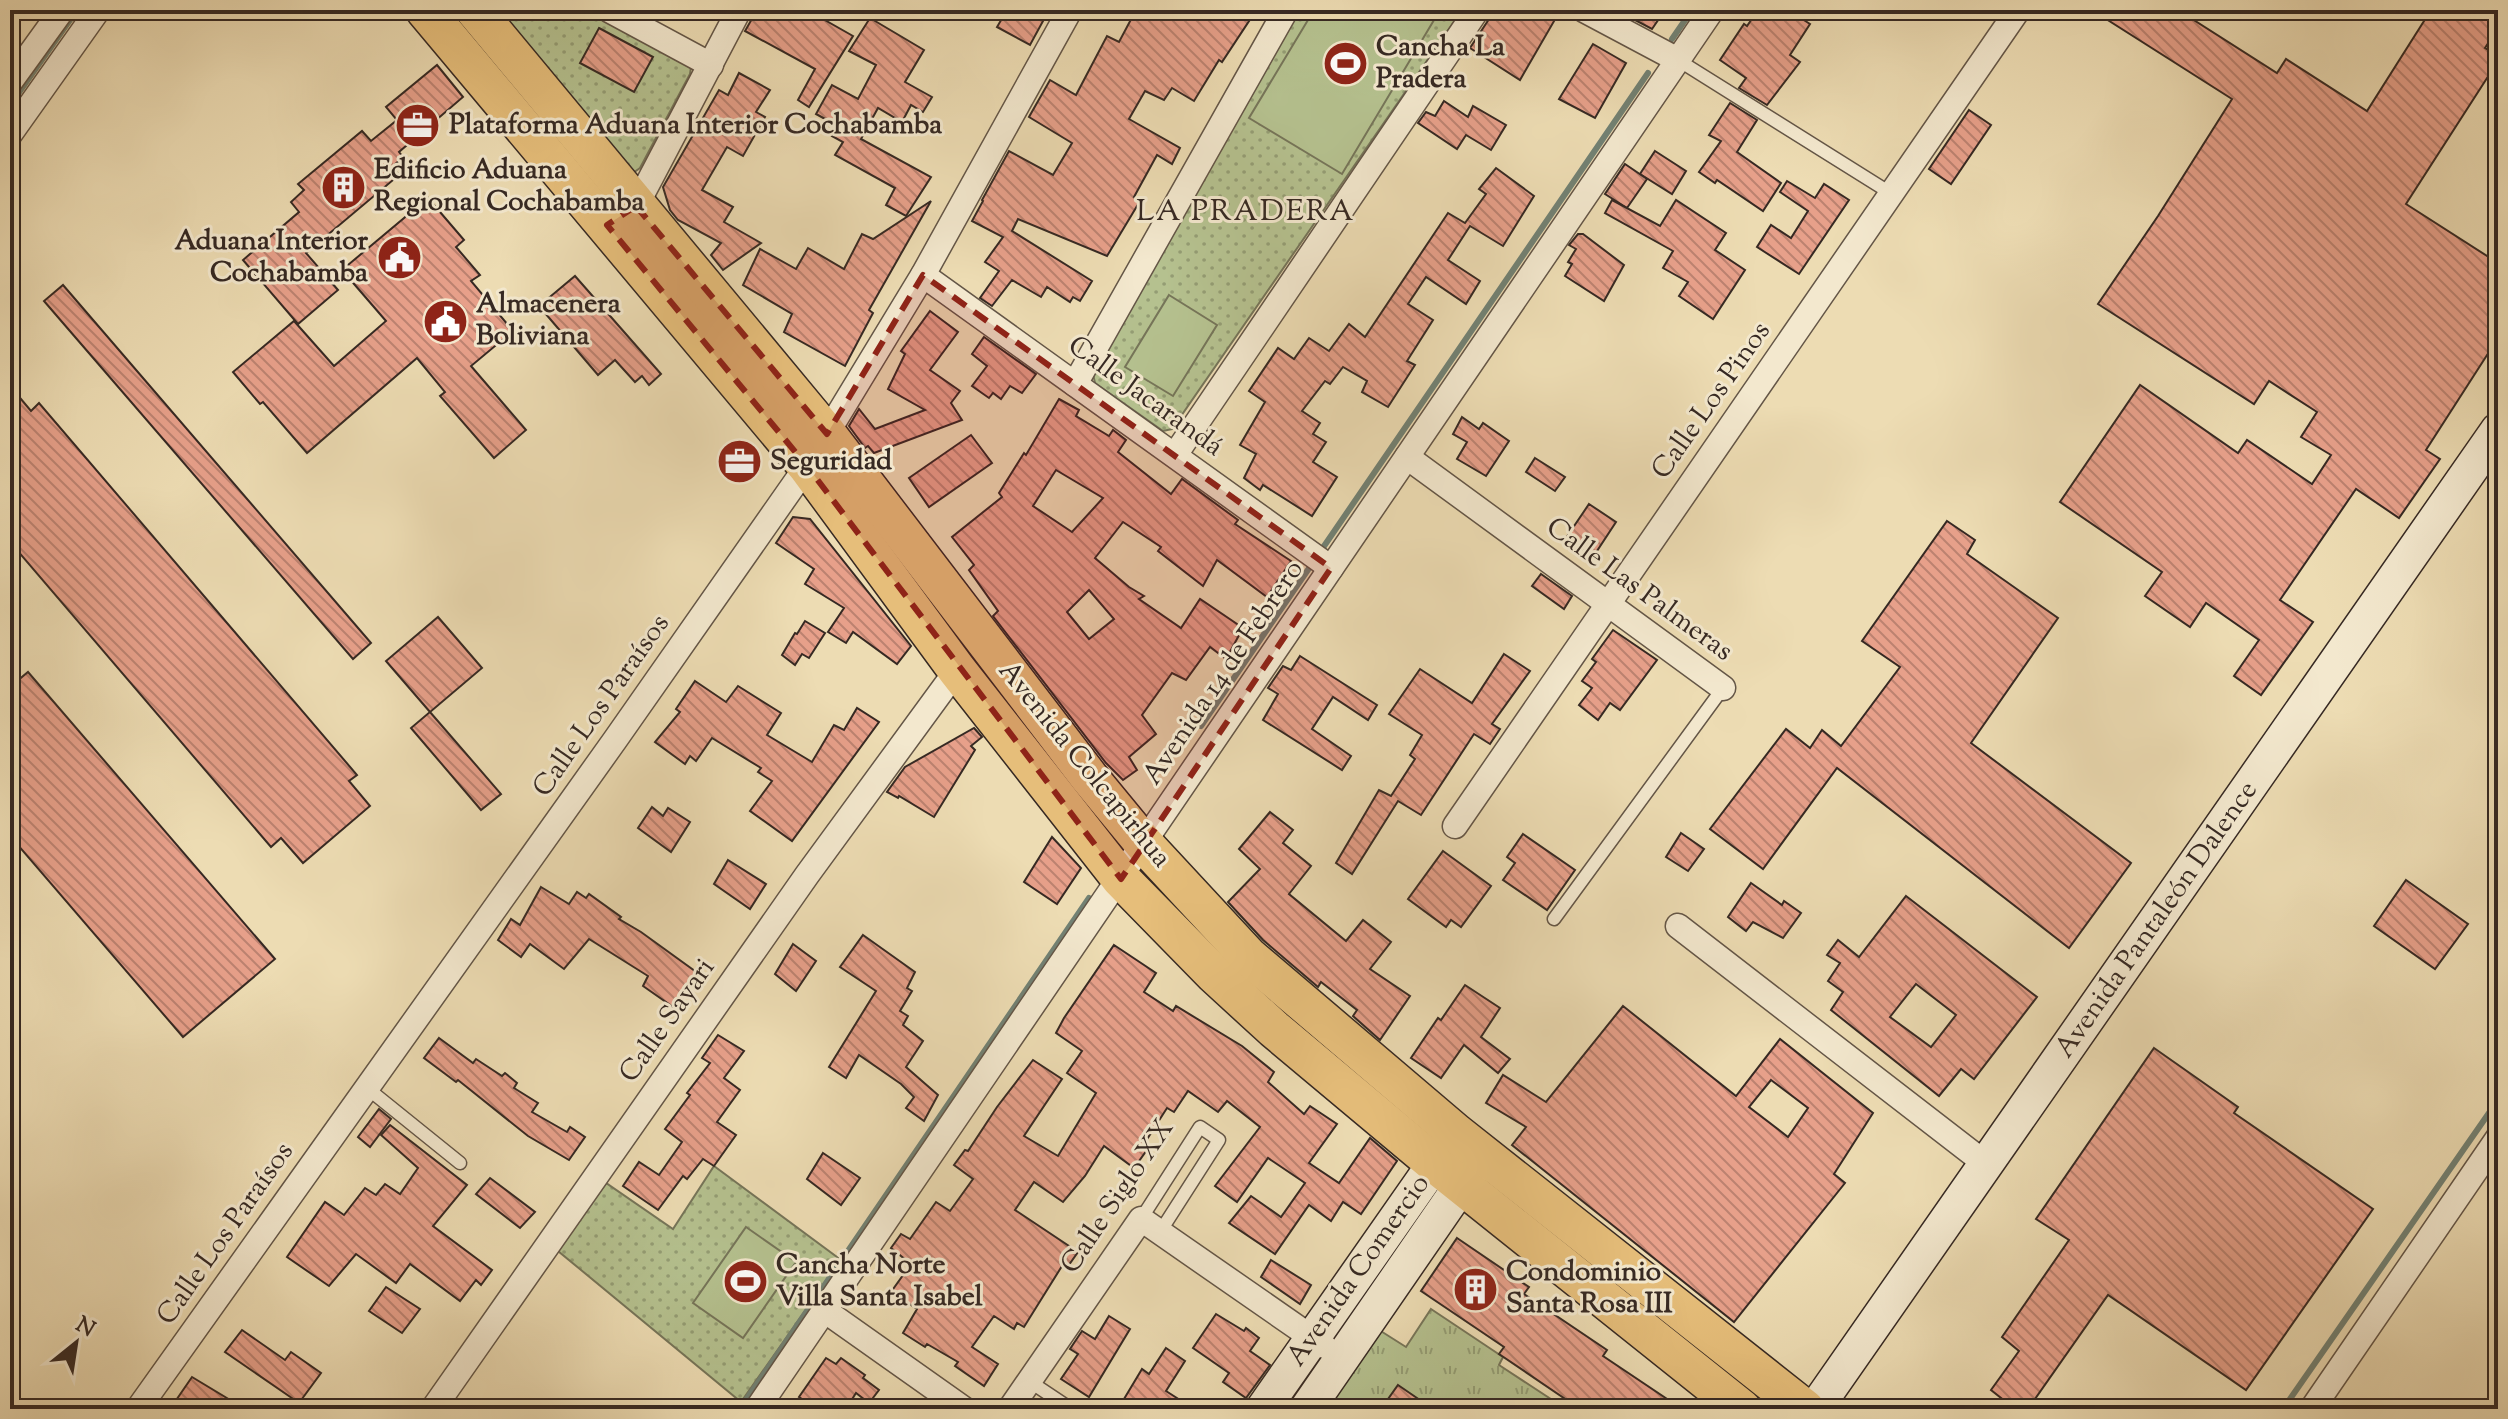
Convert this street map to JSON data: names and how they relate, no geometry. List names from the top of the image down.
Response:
{
  "streets": {
    "main road": ["Avenida Colcapirhua", "Avenida Pantaleón Dalence", "Avenida Comercio"],
    "street": [
      "Calle Jacarandá",
      "Calle Los Pinos",
      "Calle Las Palmeras",
      "Avenida 14 de Febrero",
      "Calle Los Paraísos",
      "Calle Sayari",
      "Calle Siglo XX"
    ]
  },
  "crossings": [
    ["Calle Jacarandá", "Avenida 14 de Febrero"],
    ["Calle Jacarandá", "Calle Los Paraísos"],
    ["Calle Los Pinos", "Calle Las Palmeras"],
    ["Calle Las Palmeras", "Avenida 14 de Febrero"],
    ["Avenida 14 de Febrero", "Avenida Colcapirhua"],
    ["Calle Los Paraísos", "Avenida Colcapirhua"],
    ["Avenida Colcapirhua", "Calle Sayari"],
    ["Avenida Colcapirhua", "Avenida Comercio"]
  ],
  "districts": ["LA PRADERA"],
  "places": {
    "sports": ["Cancha La Pradera", "Cancha Norte Villa Santa Isabel"],
    "office": ["Plataforma Aduana Interior Cochabamba", "Seguridad"],
    "building": ["Edificio Aduana Regional Cochabamba", "Condominio Santa Rosa III"],
    "public building": ["Aduana Interior Cochabamba", "Almacenera Boliviana"]
  },
  "north": "top right"
}
